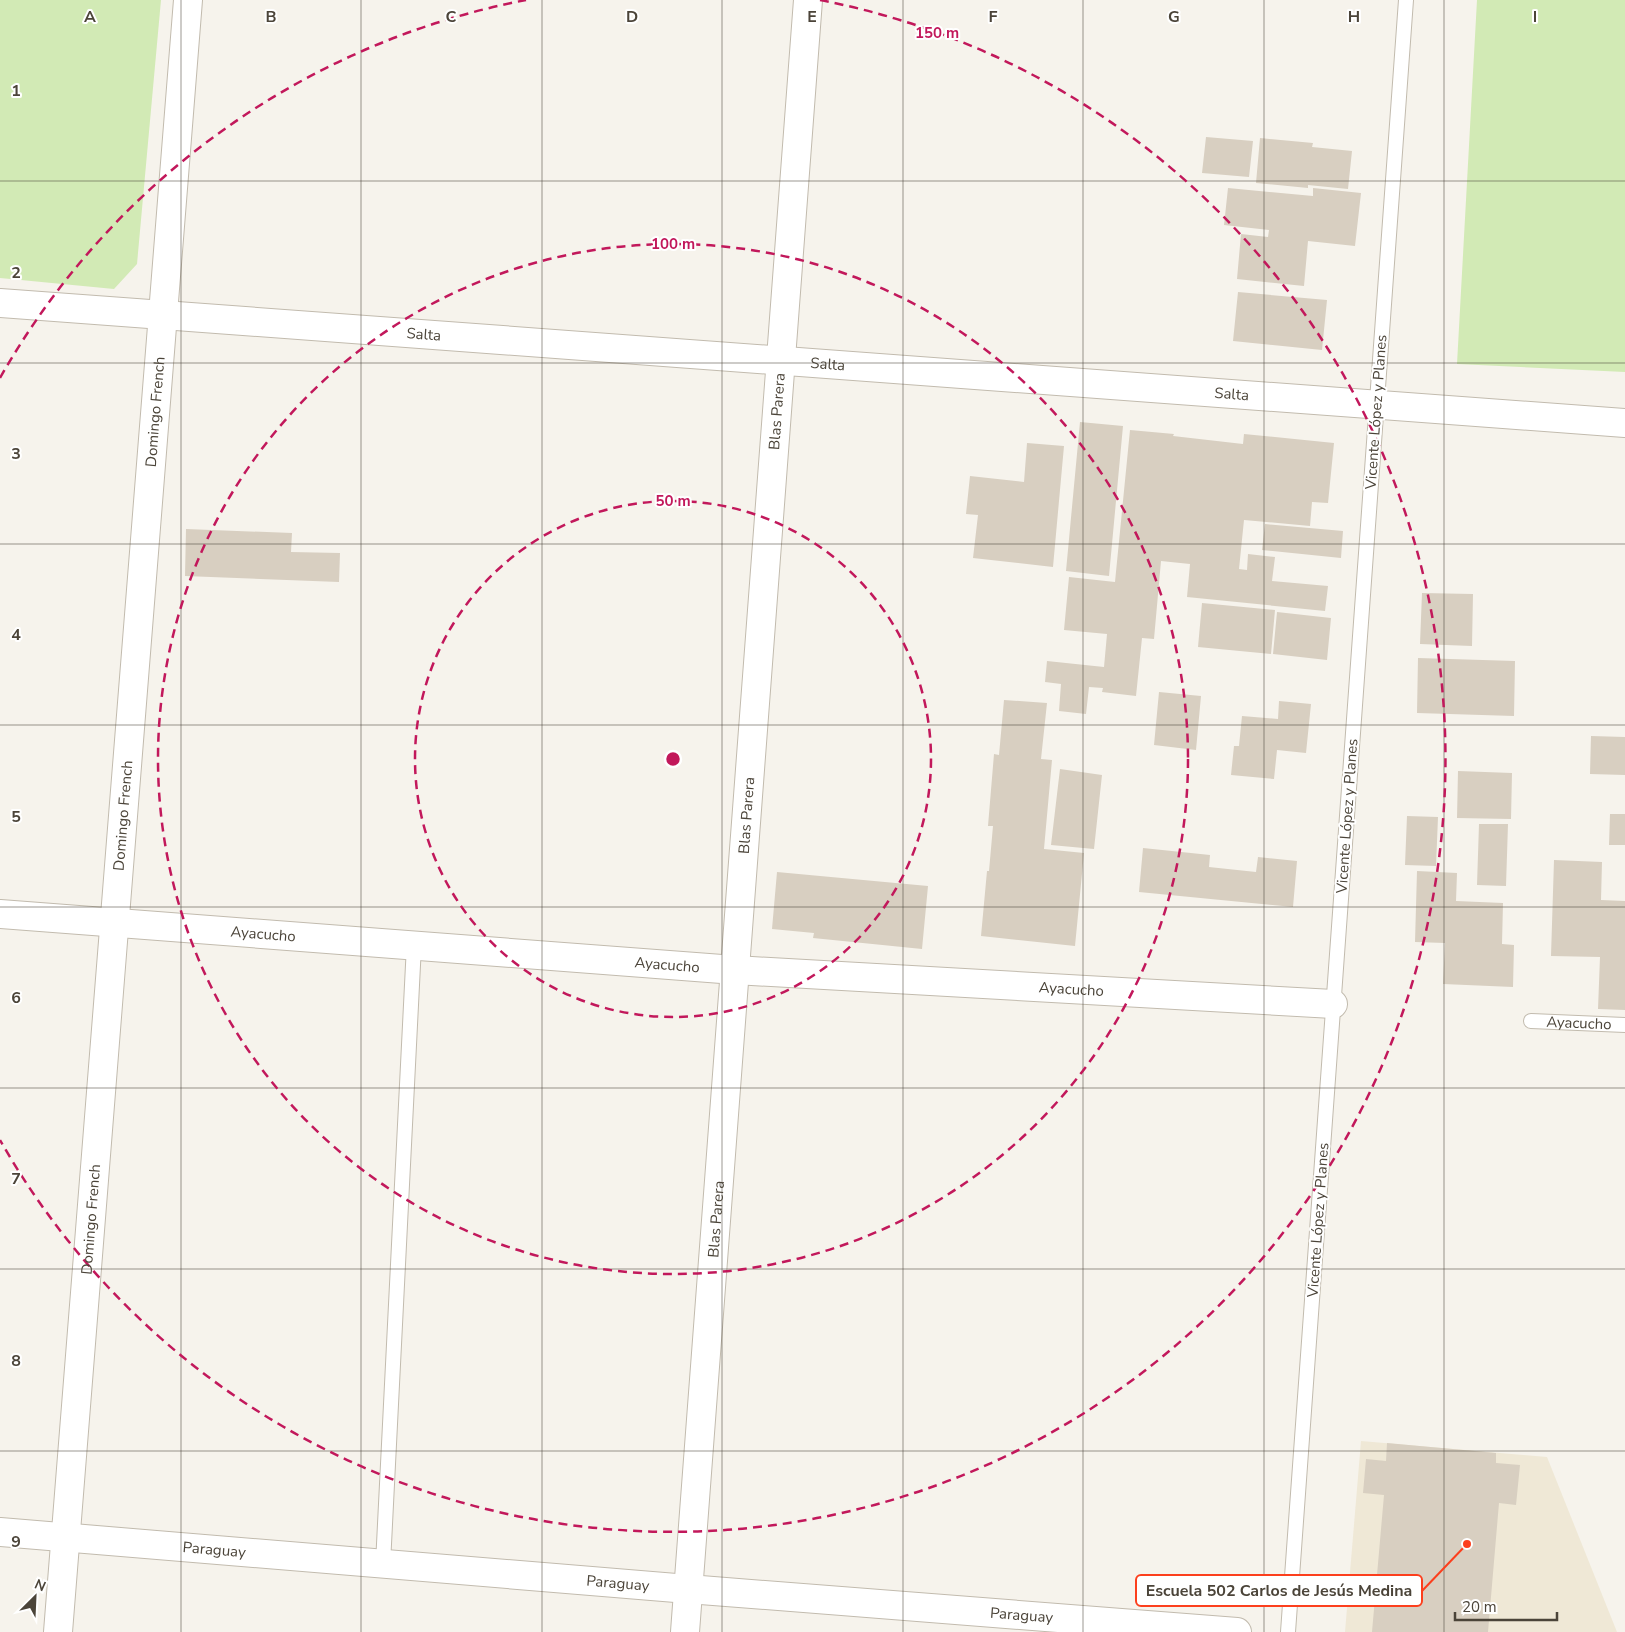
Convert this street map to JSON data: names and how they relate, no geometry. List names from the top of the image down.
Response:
{
  "streets": {
    "street": [
      "Salta",
      "Domingo French",
      "Blas Parera",
      "Ayacucho",
      "Paraguay"
    ],
    "lane": ["Vicente López y Planes"]
  },
  "crossings": [
    ["Salta", "Domingo French"],
    ["Salta", "Blas Parera"],
    ["Salta", "Vicente López y Planes"],
    ["Domingo French", "Ayacucho"],
    ["Domingo French", "Paraguay"],
    ["Blas Parera", "Ayacucho"],
    ["Blas Parera", "Paraguay"],
    ["Vicente López y Planes", "Ayacucho"]
  ],
  "places": ["Escuela 502 Carlos de Jesús Medina"],
  "scale_bar": "20 m",
  "north": "top right",
  "grid": {
    "columns": [
      "A",
      "B",
      "C",
      "D",
      "E",
      "F",
      "G",
      "H",
      "I"
    ],
    "rows": [
      "1",
      "2",
      "3",
      "4",
      "5",
      "6",
      "7",
      "8",
      "9"
    ]
  },
  "rings": ["150 m", "100 m", "50 m"]
}
